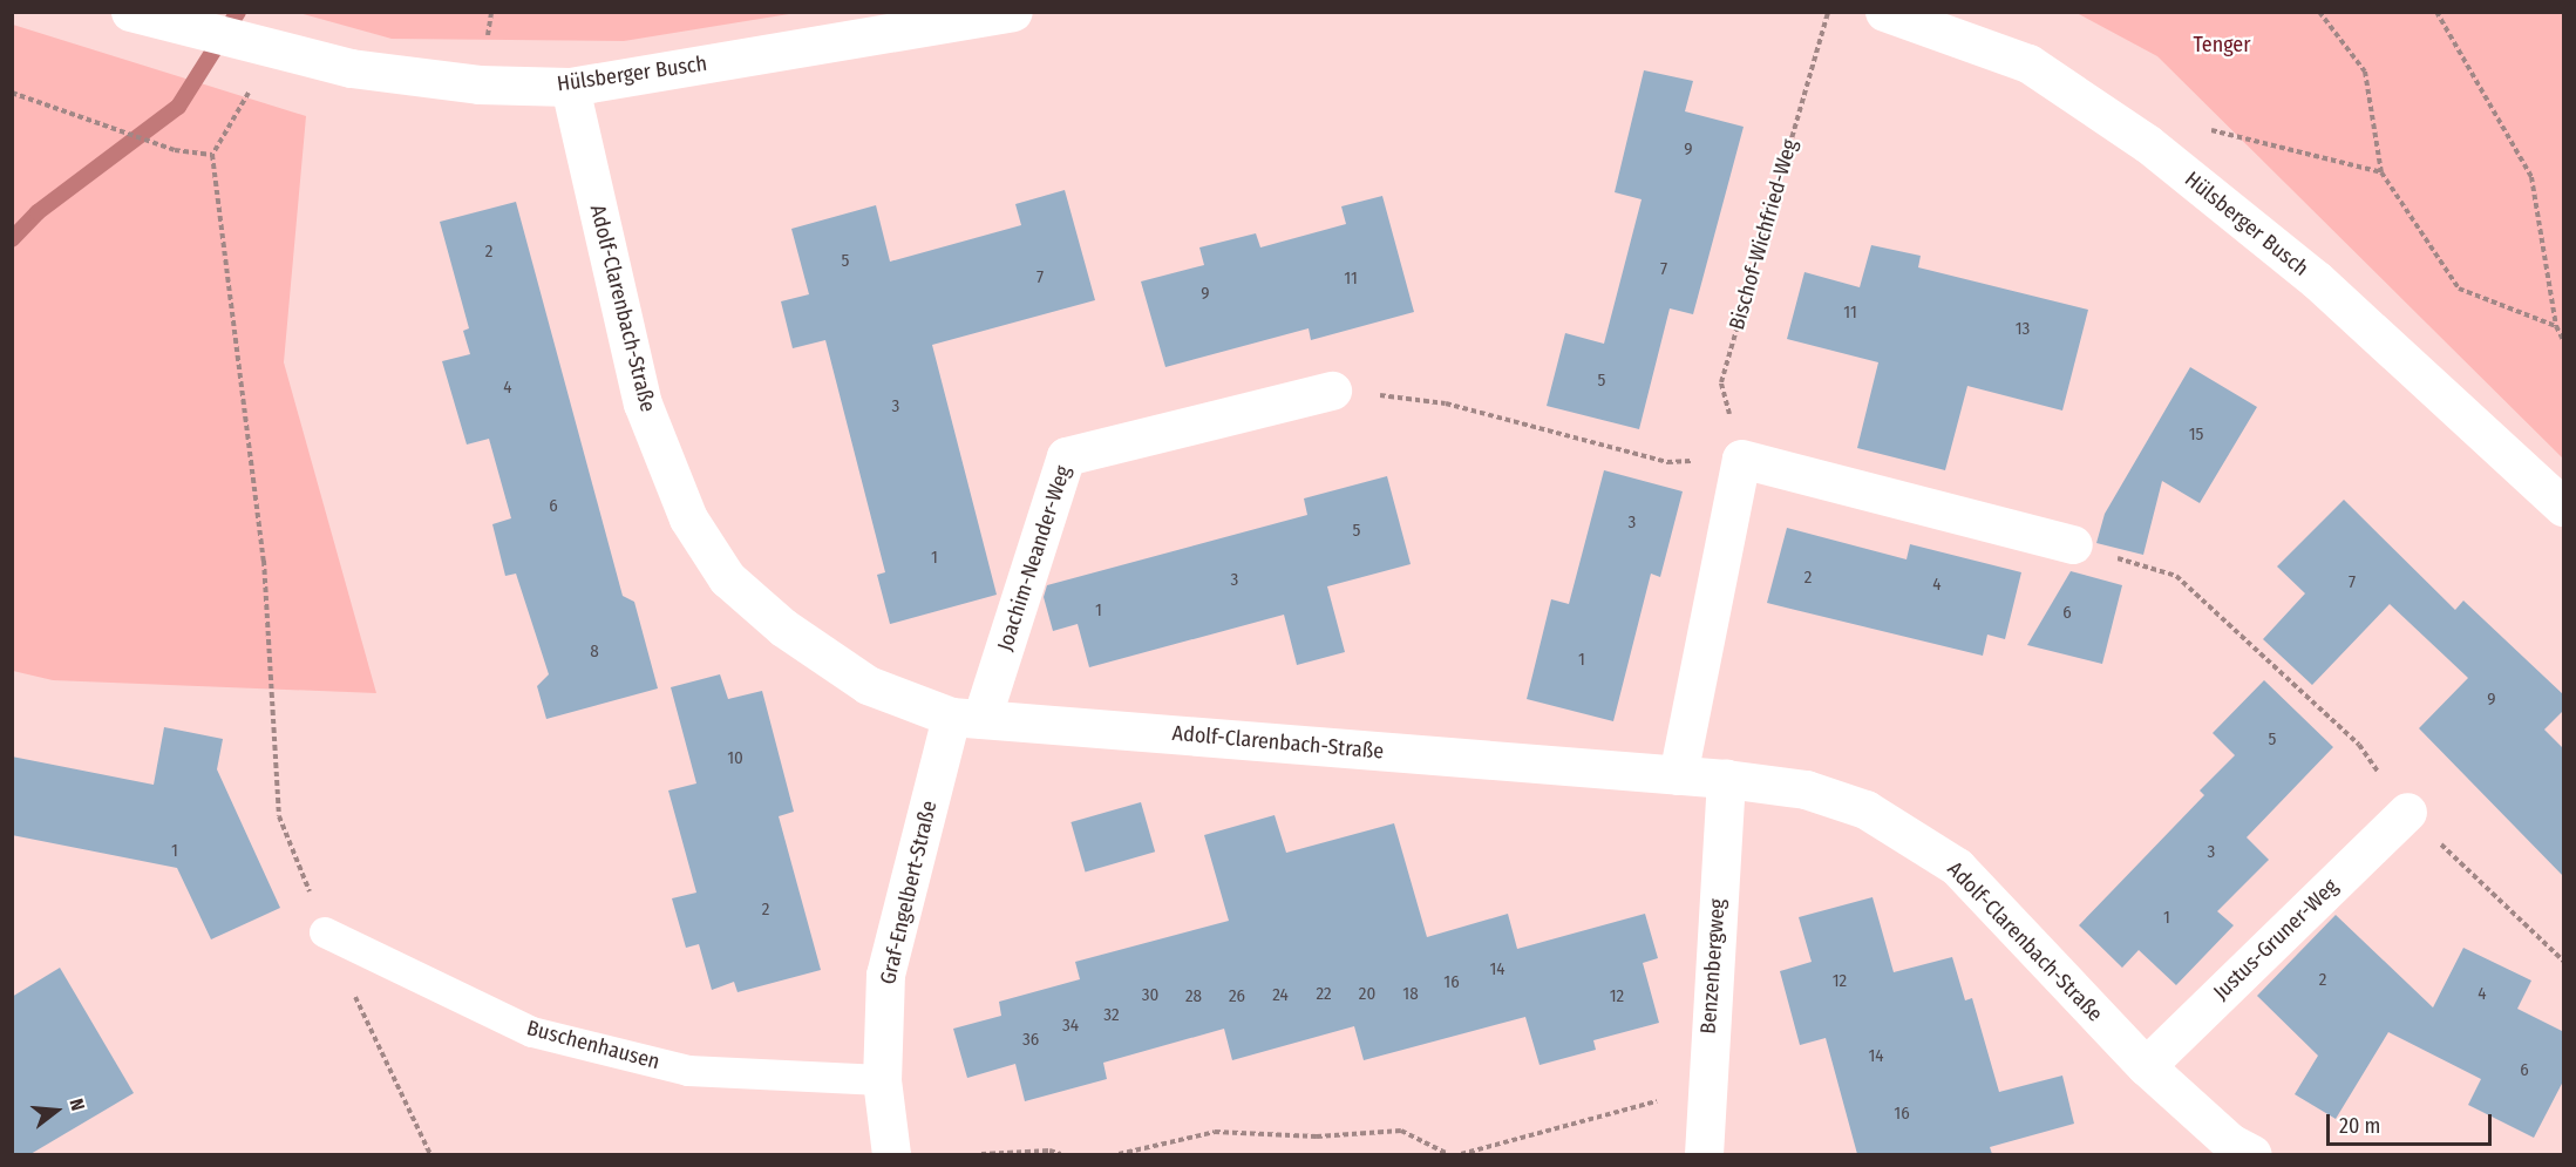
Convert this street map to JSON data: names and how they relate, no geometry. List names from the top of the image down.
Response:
{
  "streets": {
    "street": [
      "Hülsberger Busch",
      "Adolf-Clarenbach-Straße",
      "Joachim-Neander-Weg",
      "Graf-Engelbert-Straße",
      "Justus-Gruner-Weg",
      "Benzenbergweg"
    ],
    "lane": ["Buschenhausen"],
    "path": ["Bischof-Wichfried-Weg"]
  },
  "crossings": [
    ["Hülsberger Busch", "Adolf-Clarenbach-Straße"],
    ["Adolf-Clarenbach-Straße", "Joachim-Neander-Weg"],
    ["Adolf-Clarenbach-Straße", "Graf-Engelbert-Straße"],
    ["Adolf-Clarenbach-Straße", "Justus-Gruner-Weg"],
    ["Adolf-Clarenbach-Straße", "Benzenbergweg"],
    ["Joachim-Neander-Weg", "Graf-Engelbert-Straße"],
    ["Graf-Engelbert-Straße", "Buschenhausen"]
  ],
  "parks": ["Tenger"],
  "house_numbers": [
    "9",
    "2",
    "5",
    "7",
    "7",
    "11",
    "9",
    "11",
    "13",
    "5",
    "4",
    "3",
    "15",
    "6",
    "3",
    "5",
    "1",
    "2",
    "3",
    "7",
    "4",
    "1",
    "6",
    "8",
    "1",
    "9",
    "5",
    "10",
    "1",
    "3",
    "2",
    "1",
    "14",
    "2",
    "12",
    "16",
    "22",
    "20",
    "18",
    "4",
    "30",
    "24",
    "28",
    "26",
    "12",
    "32",
    "34",
    "36",
    "14",
    "6",
    "16"
  ],
  "scale_bar": "20 m",
  "north": "right"
}
